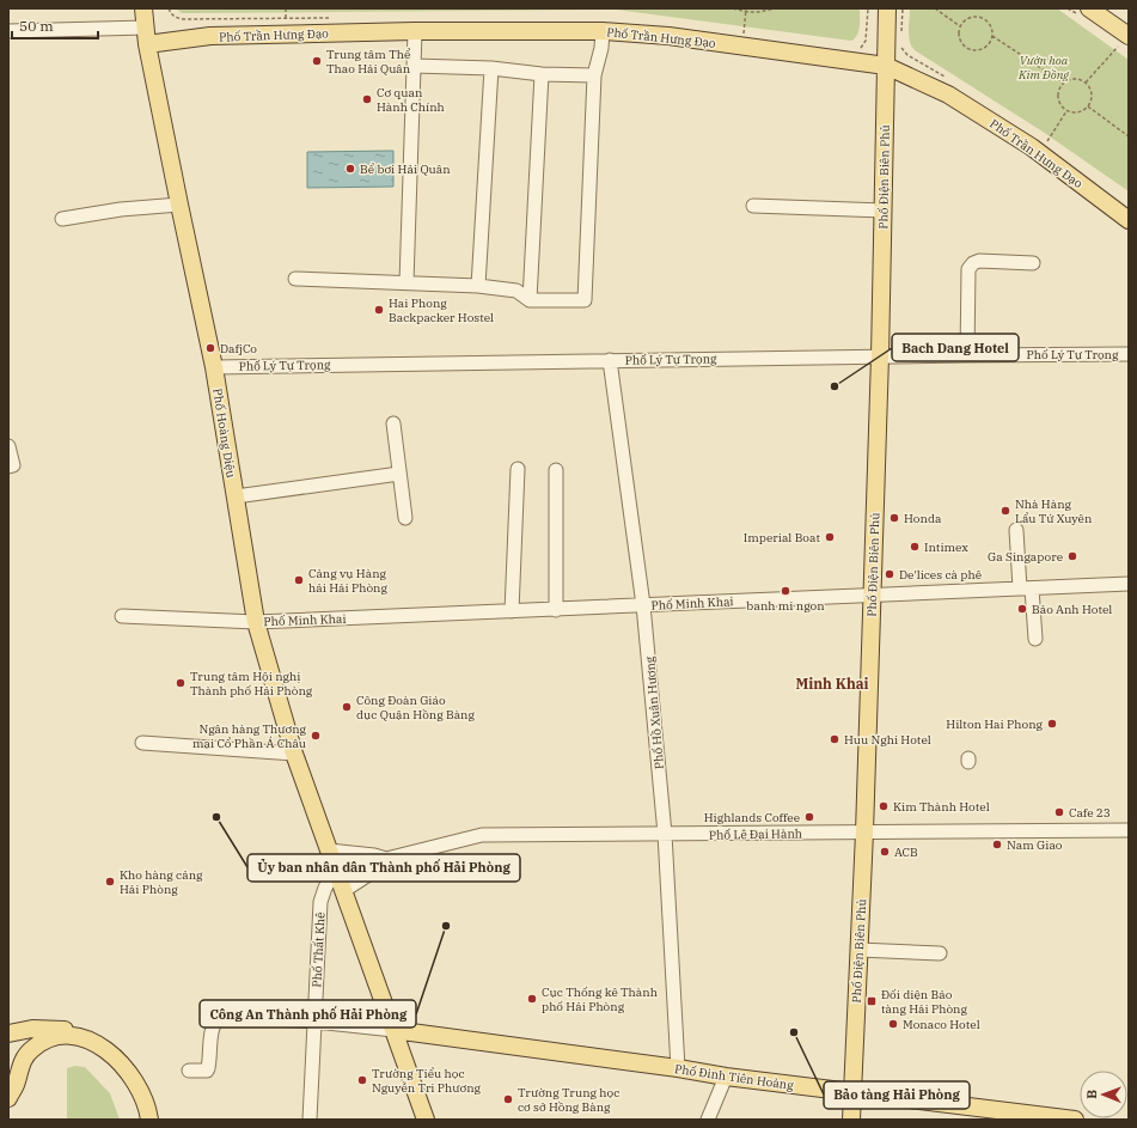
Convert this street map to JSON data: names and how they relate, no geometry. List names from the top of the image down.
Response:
{
  "streets": {
    "main road": [
      "Phố Trần Hưng Đạo",
      "Phố Điện Biên Phủ",
      "Phố Hoàng Diệu",
      "Phố Đinh Tiên Hoàng"
    ],
    "street": [
      "Phố Lý Tự Trọng",
      "Phố Minh Khai",
      "Phố Hồ Xuân Hương",
      "Phố Lê Đại Hành",
      "Phố Thất Khê"
    ]
  },
  "crossings": [
    ["Phố Trần Hưng Đạo", "Phố Điện Biên Phủ"],
    ["Phố Trần Hưng Đạo", "Phố Hoàng Diệu"],
    ["Phố Điện Biên Phủ", "Phố Lý Tự Trọng"],
    ["Phố Điện Biên Phủ", "Phố Minh Khai"],
    ["Phố Điện Biên Phủ", "Phố Lê Đại Hành"],
    ["Phố Điện Biên Phủ", "Phố Đinh Tiên Hoàng"],
    ["Phố Lý Tự Trọng", "Phố Hoàng Diệu"],
    ["Phố Lý Tự Trọng", "Phố Hồ Xuân Hương"],
    ["Phố Hoàng Diệu", "Phố Minh Khai"],
    ["Phố Hoàng Diệu", "Phố Lê Đại Hành"],
    ["Phố Hoàng Diệu", "Phố Thất Khê"],
    ["Phố Hoàng Diệu", "Phố Đinh Tiên Hoàng"],
    ["Phố Minh Khai", "Phố Hồ Xuân Hương"],
    ["Phố Hồ Xuân Hương", "Phố Lê Đại Hành"],
    ["Phố Hồ Xuân Hương", "Phố Đinh Tiên Hoàng"]
  ],
  "districts": ["Minh Khai"],
  "parks": ["Vườn hoa Kim Đồng"],
  "places": {
    "other": [
      "Trung tâm Thể Thao Hải Quân",
      "Cơ quan Hành Chính",
      "Bể bơi Hải Quân",
      "Hai Phong Backpacker Hostel",
      "DafjCo",
      "Bach Dang Hotel",
      "Nhà Hàng Lẩu Tứ Xuyên",
      "Honda",
      "Imperial Boat",
      "Intimex",
      "Ga Singapore",
      "De'lices cà phê",
      "Cảng vụ Hàng hải Hải Phòng",
      "banh mi ngon",
      "Bảo Anh Hotel",
      "Trung tâm Hội nghị Thành phố Hải Phòng",
      "Công Đoàn Giáo dục Quận Hồng Bàng",
      "Hilton Hai Phong",
      "Ngân hàng Thương mại Cổ Phần Á Châu",
      "Huu Nghi Hotel",
      "Kim Thành Hotel",
      "Cafe 23",
      "Ủy ban nhân dân Thành phố Hải Phòng",
      "Highlands Coffee",
      "Nam Giao",
      "ACB",
      "Kho hàng cảng Hải Phòng",
      "Công An Thành phố Hải Phòng",
      "Cục Thống kê Thành phố Hải Phòng",
      "Monaco Hotel",
      "Bảo tàng Hải Phòng",
      "Trường Tiểu học Nguyễn Tri Phương",
      "Trường Trung học cơ sở Hồng Bàng"
    ],
    "transit": ["Đối diện Bảo tàng Hải Phòng"]
  },
  "scale_bar": "50 m",
  "north": "left"
}
